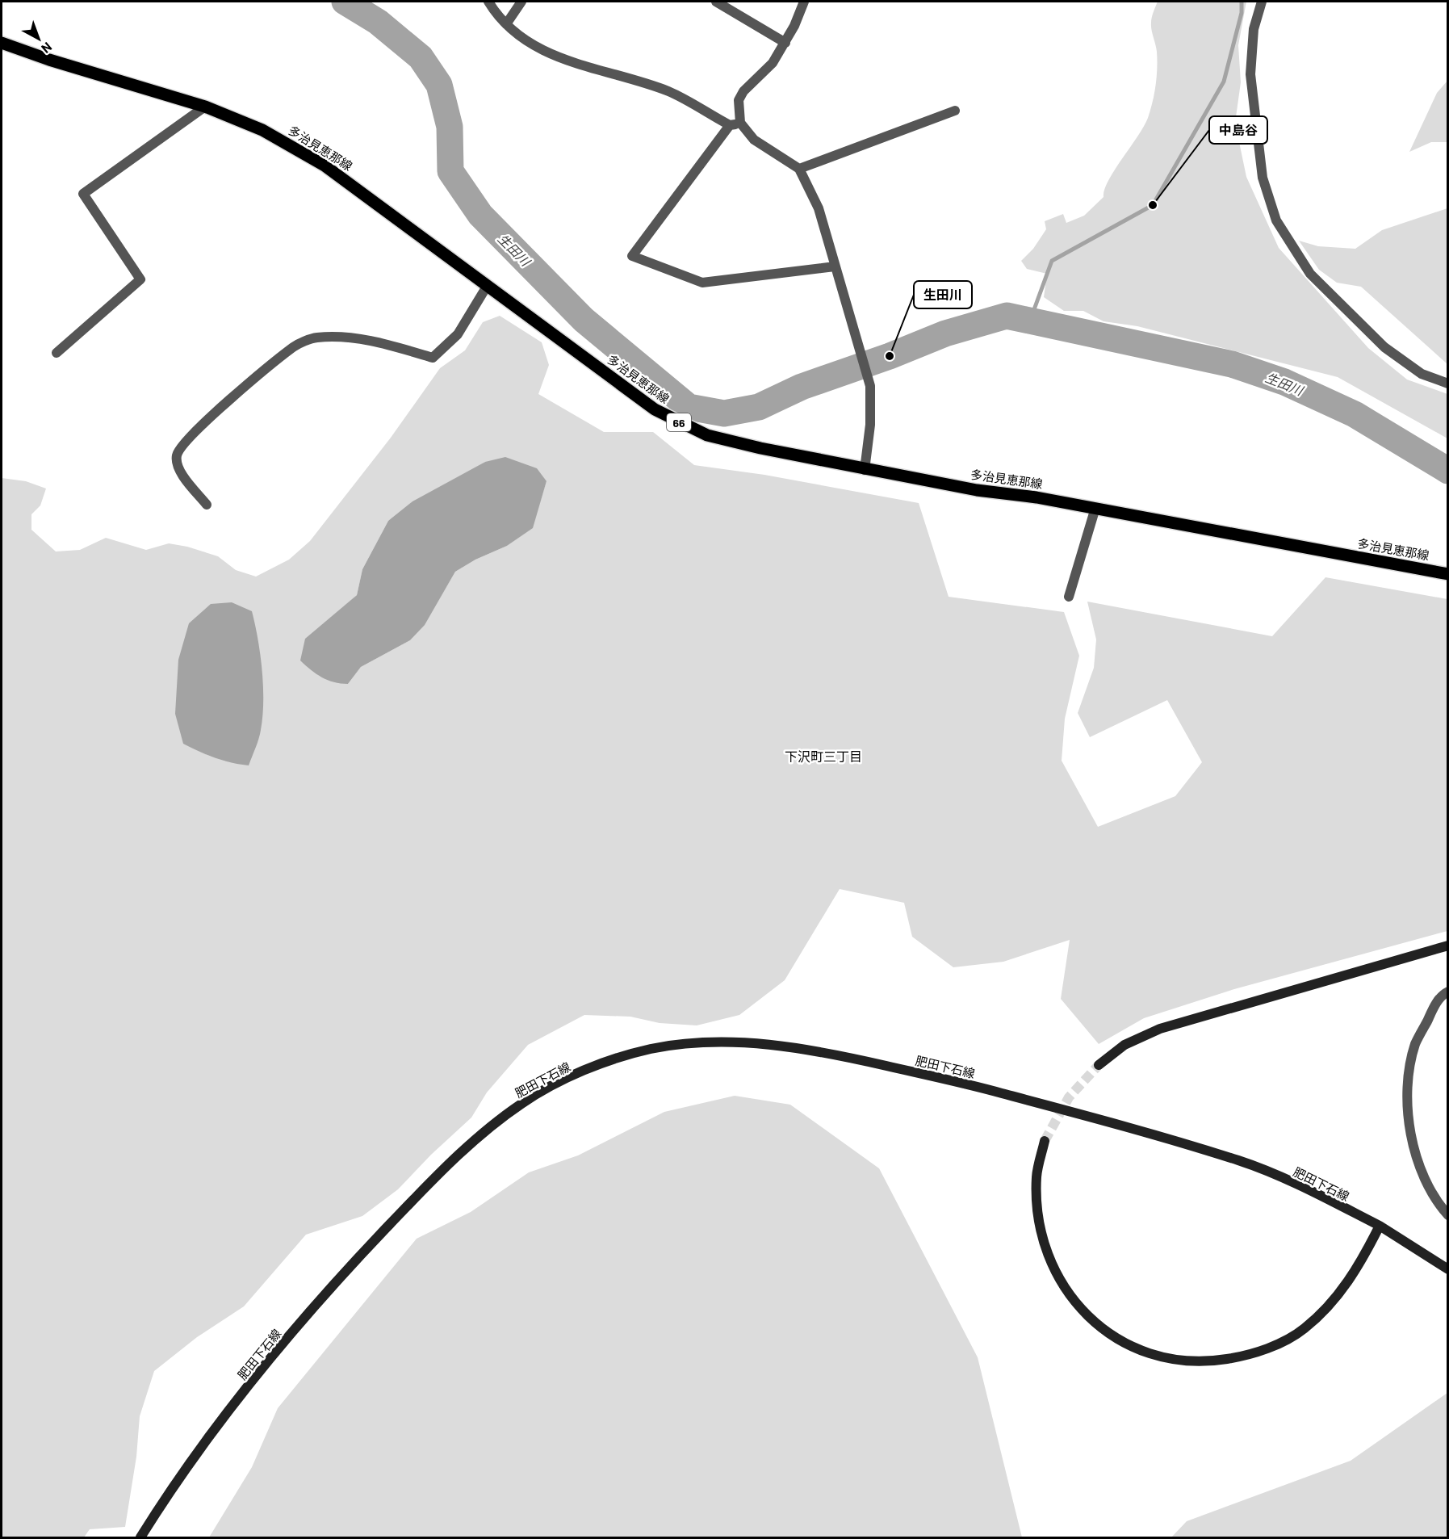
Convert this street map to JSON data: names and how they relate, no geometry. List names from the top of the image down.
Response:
{
  "streets": {
    "main road": ["多治見恵那線", "66", "肥田下石線"]
  },
  "districts": ["下沢町三丁目"],
  "water": ["生田川"],
  "places": ["中島谷", "生田川"],
  "north": "bottom right"
}
